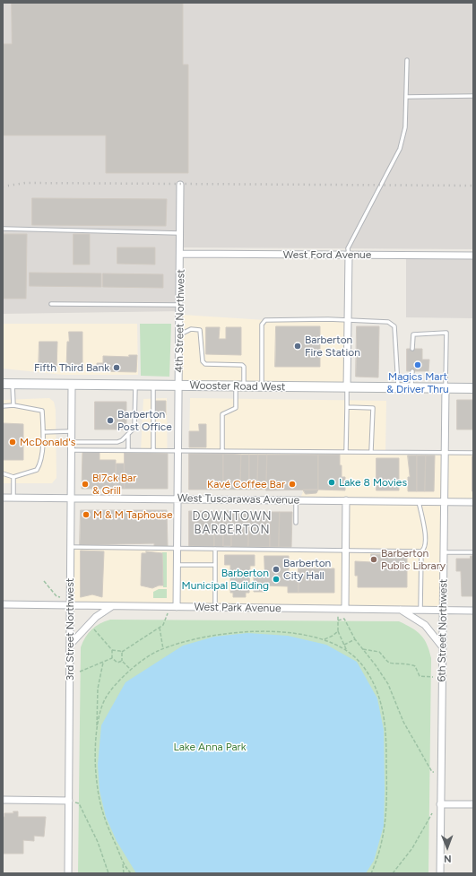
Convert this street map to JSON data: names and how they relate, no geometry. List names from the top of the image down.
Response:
{
  "streets": {
    "main road": ["Wooster Road West"],
    "street": [
      "West Ford Avenue",
      "4th Street Northwest",
      "West Tuscarawas Avenue",
      "West Park Avenue",
      "3rd Street Northwest",
      "6th Street Northwest"
    ]
  },
  "crossings": [
    ["West Ford Avenue", "4th Street Northwest"],
    ["4th Street Northwest", "Wooster Road West"],
    ["4th Street Northwest", "West Tuscarawas Avenue"],
    ["4th Street Northwest", "West Park Avenue"],
    ["Wooster Road West", "3rd Street Northwest"],
    ["Wooster Road West", "6th Street Northwest"],
    ["West Tuscarawas Avenue", "3rd Street Northwest"],
    ["West Tuscarawas Avenue", "6th Street Northwest"],
    ["West Park Avenue", "3rd Street Northwest"],
    ["West Park Avenue", "6th Street Northwest"]
  ],
  "districts": ["DOWNTOWN BARBERTON"],
  "parks": ["Lake Anna Park"],
  "places": [
    "Barberton Fire Station",
    "Magics Mart & Driver Thru",
    "Fifth Third Bank",
    "Barberton Post Office",
    "McDonald's",
    "Lake 8 Movies",
    "Bl7ck Bar & Grill",
    "Kavé Coffee Bar",
    "M & M Taphouse",
    "Barberton Public Library",
    "Barberton City Hall",
    "Barberton Municipal Building"
  ],
  "north": "bottom"
}
